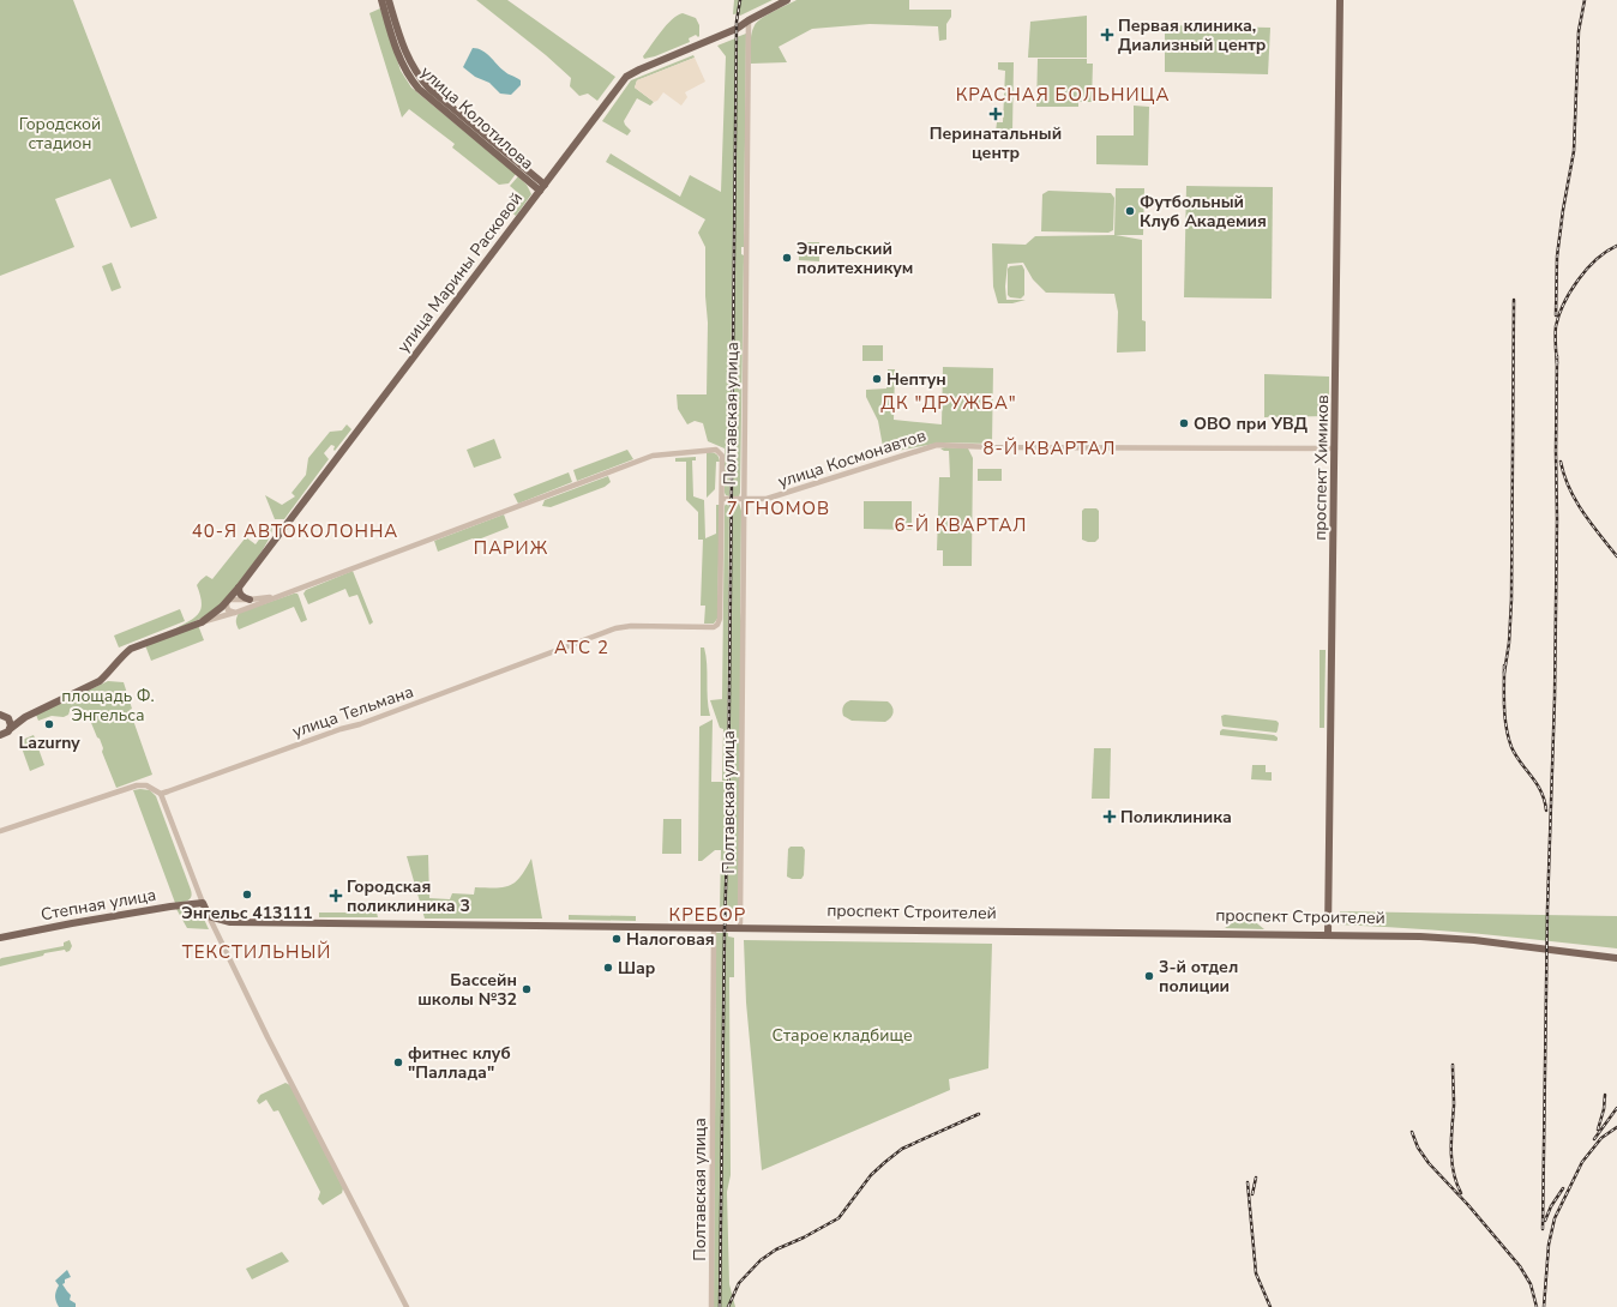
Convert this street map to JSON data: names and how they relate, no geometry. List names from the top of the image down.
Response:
{
  "streets": {
    "main road": [
      "улица Колотилова",
      "улица Марины Расковой",
      "проспект Химиков",
      "Степная улица",
      "проспект Строителей"
    ],
    "street": ["Полтавская улица", "улица Космонавтов", "улица Тельмана"]
  },
  "crossings": [
    ["улица Колотилова", "улица Марины Расковой"],
    ["улица Марины Расковой", "Полтавская улица"],
    ["Полтавская улица", "улица Космонавтов"],
    ["Полтавская улица", "улица Тельмана"],
    ["Полтавская улица", "проспект Строителей"],
    ["улица Космонавтов", "проспект Химиков"],
    ["проспект Химиков", "проспект Строителей"]
  ],
  "districts": [
    "КРАСНАЯ БОЛЬНИЦА",
    "ДК \"ДРУЖБА\"",
    "8-Й КВАРТАЛ",
    "7 ГНОМОВ",
    "6-Й КВАРТАЛ",
    "40-Я АВТОКОЛОННА",
    "ПАРИЖ",
    "АТС 2",
    "КРЕБОР",
    "ТЕКСТИЛЬНЫЙ"
  ],
  "parks": ["Городской стадион", "площадь Ф. Энгельса", "Старое кладбище"],
  "places": {
    "health": [
      "Первая клиника, Диализный центр",
      "Перинатальный центр",
      "Поликлиника",
      "Городская поликлиника 3"
    ],
    "other": [
      "Футбольный Клуб Академия",
      "Энгельский политехникум",
      "Нептун",
      "ОВО при УВД",
      "Lazurny",
      "Энгельс 413111",
      "Налоговая",
      "Шар",
      "3-й отдел полиции",
      "Бассейн школы №32",
      "фитнес клуб \"Паллада\""
    ]
  }
}
